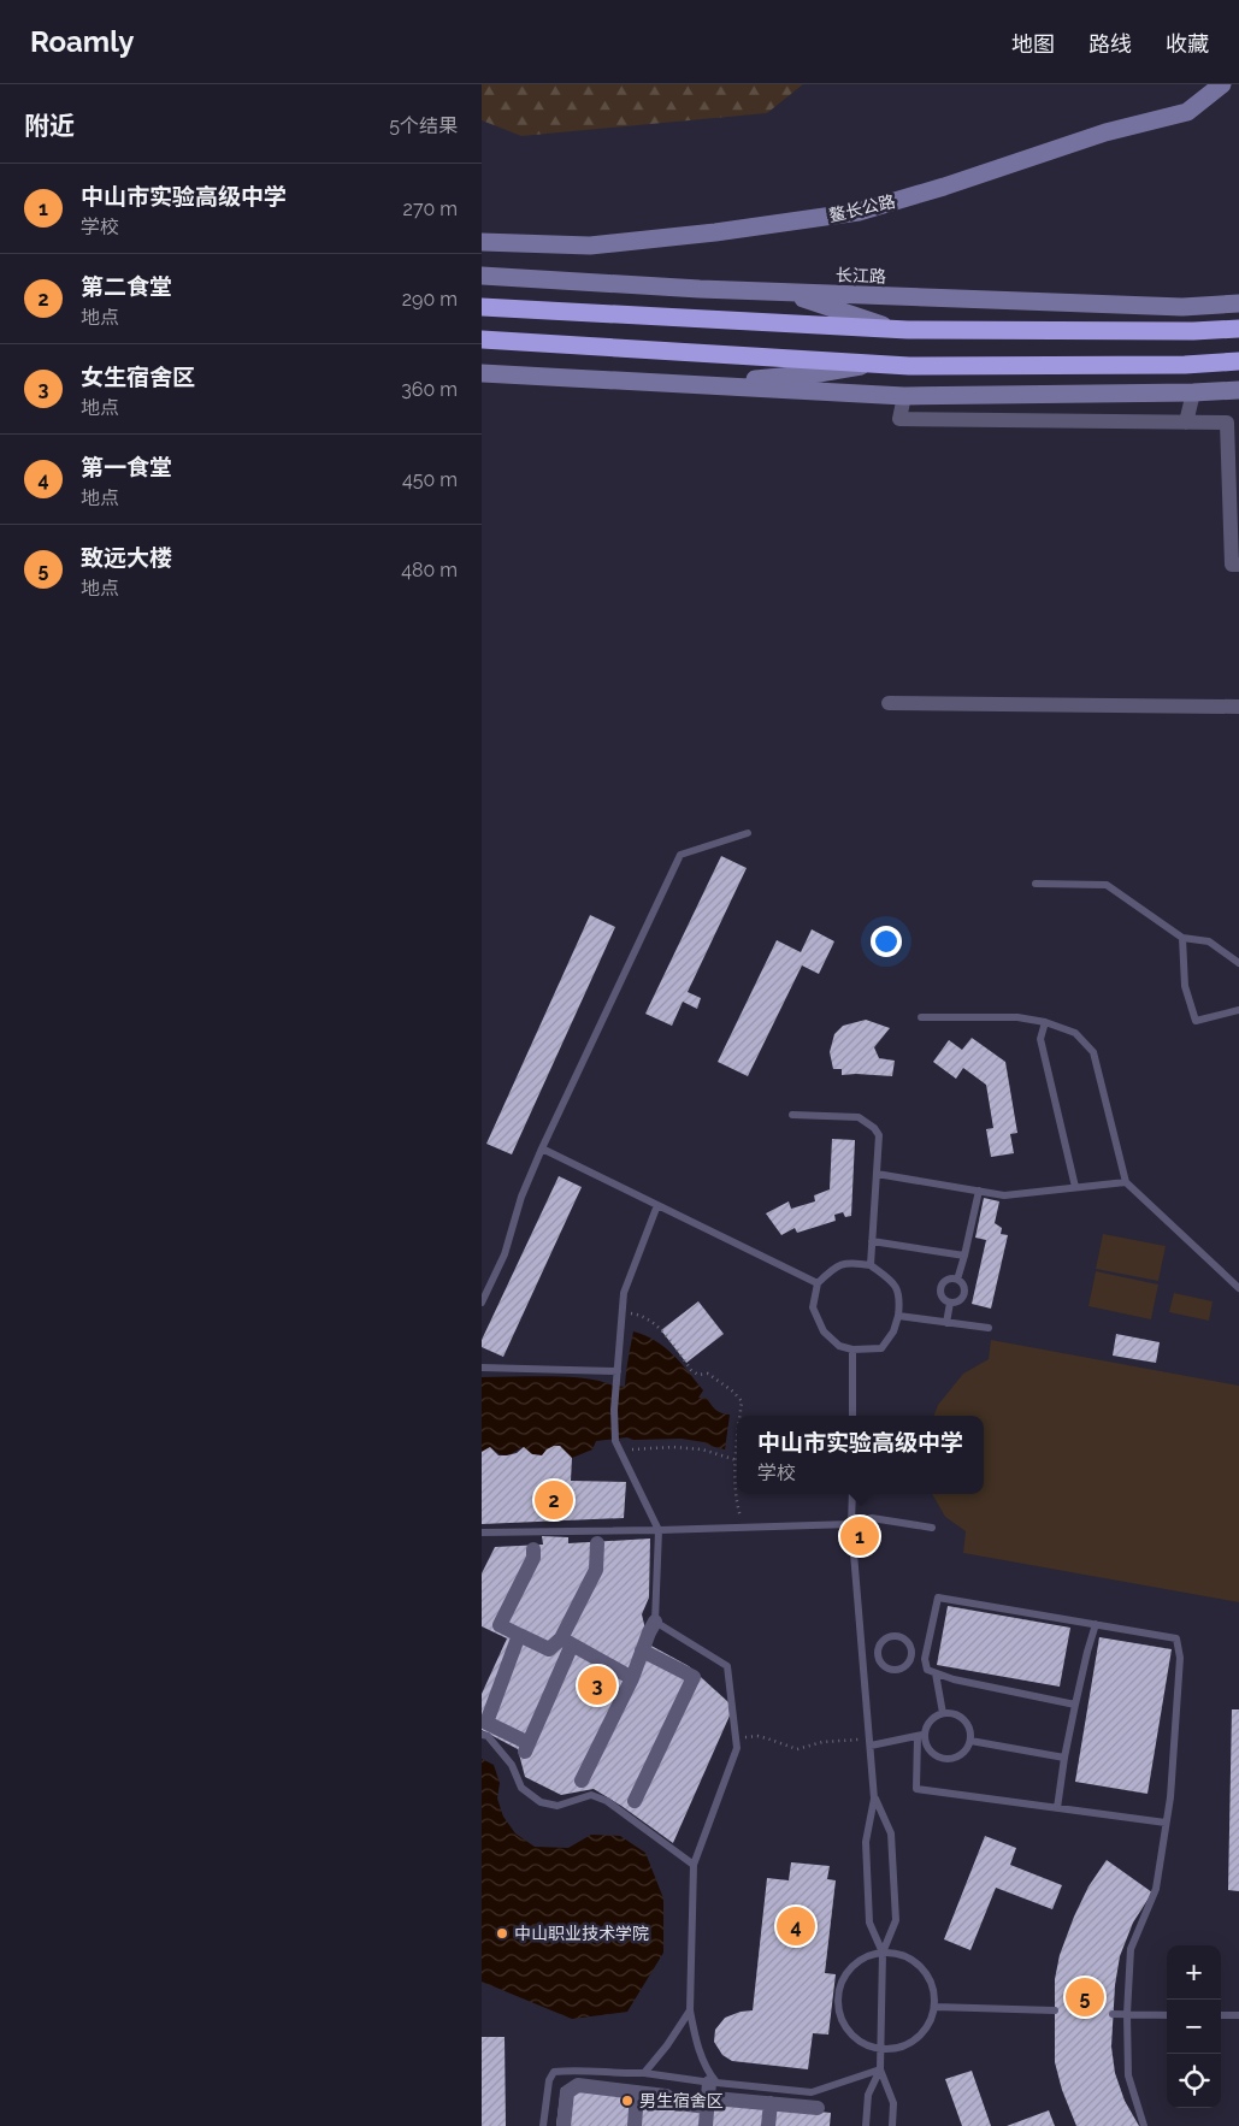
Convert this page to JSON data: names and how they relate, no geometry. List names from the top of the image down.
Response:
{
  "streets": {
    "main road": ["鳌长公路", "长江路"]
  },
  "places": ["中山职业技术学院", "男生宿舍区"],
  "page": {
    "header": "Roamly",
    "nav": ["地图", "路线", "收藏"],
    "heading": ["附近", "5个结果"],
    "list": [
      {
        "mark": "1",
        "name": "中山市实验高级中学",
        "note": "学校",
        "value": "270 m"
      },
      {
        "mark": "2",
        "name": "第二食堂",
        "note": "地点",
        "value": "290 m"
      },
      {
        "mark": "3",
        "name": "女生宿舍区",
        "note": "地点",
        "value": "360 m"
      },
      {
        "mark": "4",
        "name": "第一食堂",
        "note": "地点",
        "value": "450 m"
      },
      {
        "mark": "5",
        "name": "致远大楼",
        "note": "地点",
        "value": "480 m"
      }
    ],
    "popup": ["中山市实验高级中学", "学校"],
    "pins": [
      "2",
      "1",
      "3",
      "4",
      "5"
    ],
    "map_buttons": ["+", "−"]
  }
}
